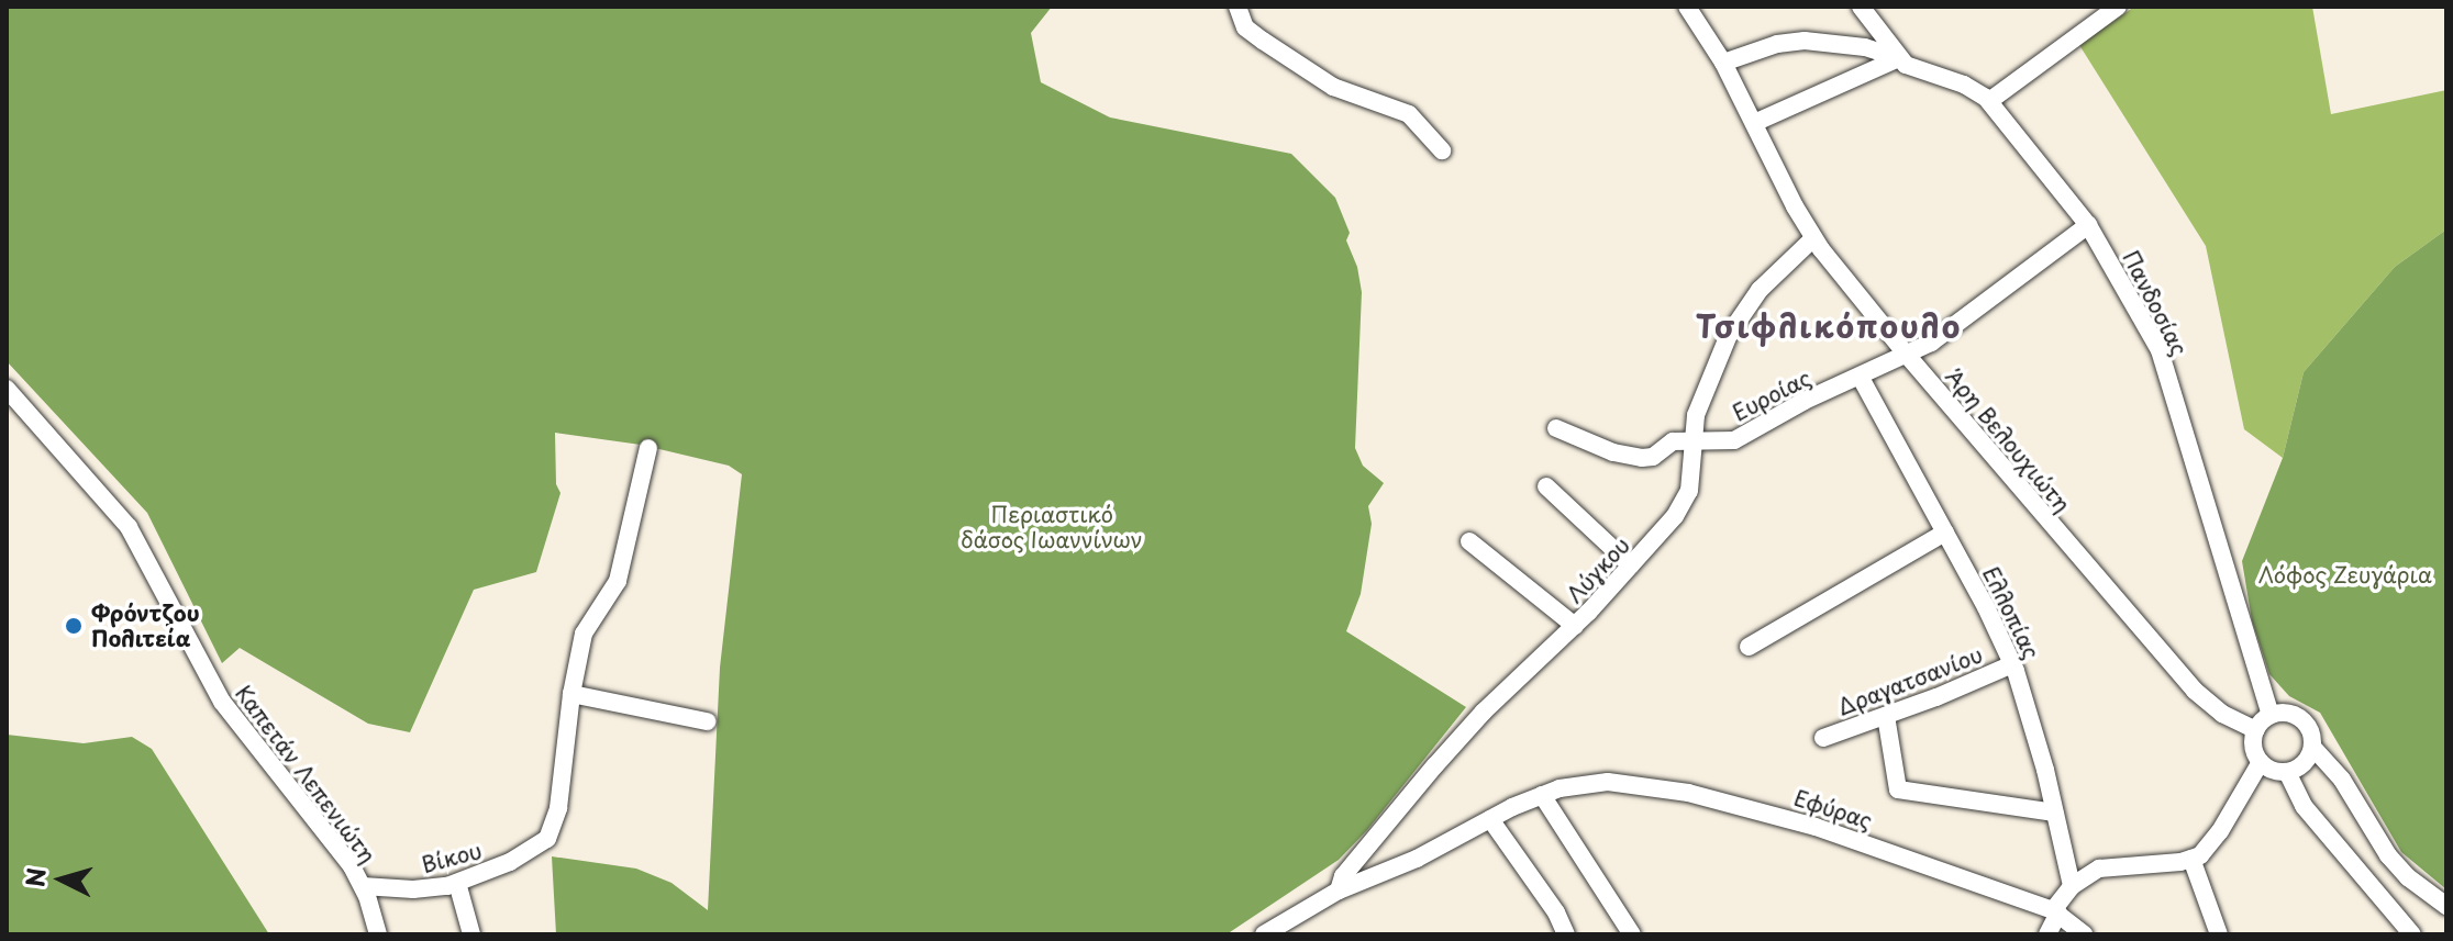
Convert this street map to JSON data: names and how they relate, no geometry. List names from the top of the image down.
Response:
{
  "streets": {
    "street": [
      "Πανδοσίας",
      "Ευροίας",
      "Άρη Βελουχιώτη",
      "Λύγκου",
      "Ελλοπίας",
      "Δραγατσανίου",
      "Καπετάν Λεπενιώτη",
      "Εφύρας",
      "Βίκου"
    ]
  },
  "crossings": [
    ["Πανδοσίας", "Ευροίας"],
    ["Πανδοσίας", "Άρη Βελουχιώτη"],
    ["Ευροίας", "Άρη Βελουχιώτη"],
    ["Ευροίας", "Λύγκου"],
    ["Ευροίας", "Ελλοπίας"],
    ["Άρη Βελουχιώτη", "Λύγκου"],
    ["Λύγκου", "Εφύρας"],
    ["Ελλοπίας", "Δραγατσανίου"],
    ["Καπετάν Λεπενιώτη", "Βίκου"]
  ],
  "districts": ["Τσιφλικόπουλο"],
  "parks": ["Περιαστικό δάσος Ιωαννίνων", "Λόφος Ζευγάρια"],
  "places": ["Φρόντζου Πολιτεία"],
  "north": "left"
}
